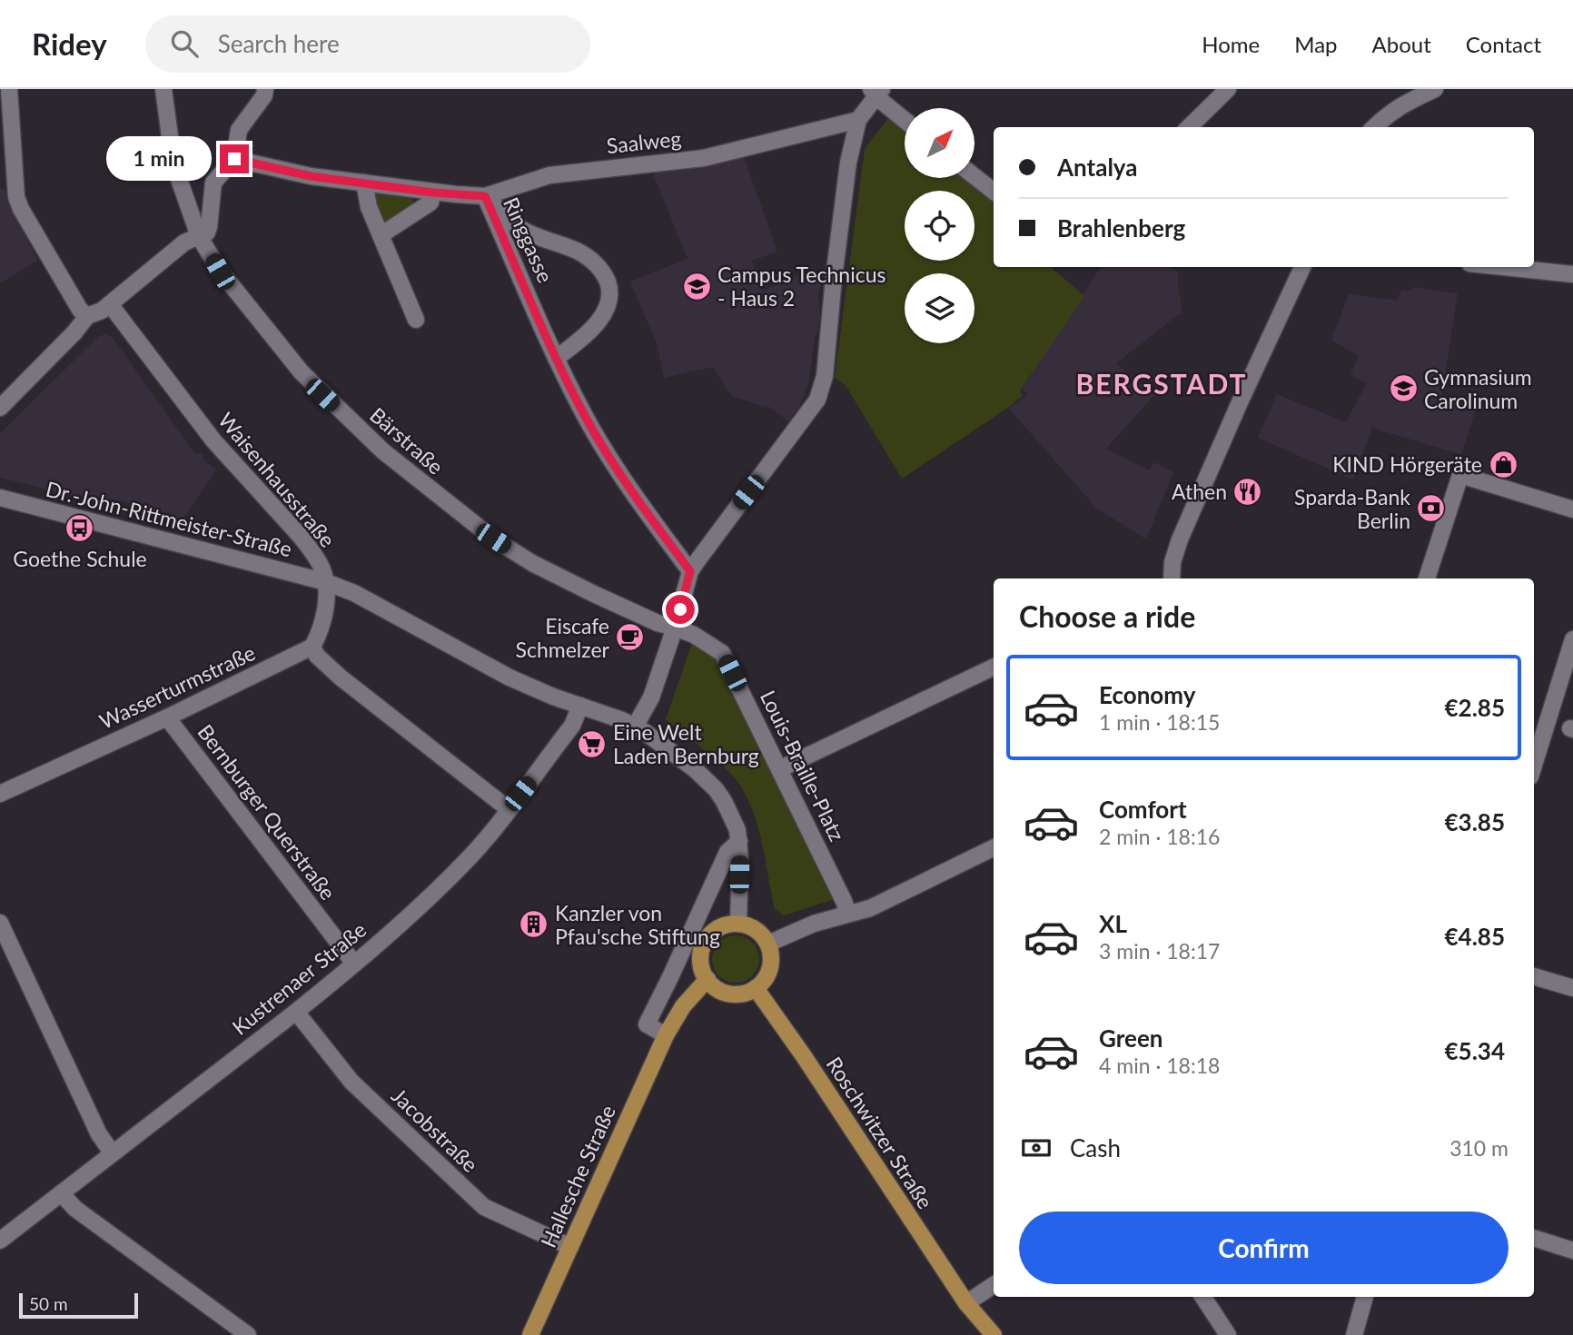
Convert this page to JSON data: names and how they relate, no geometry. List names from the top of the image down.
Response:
{
  "streets": {
    "main road": ["Roschwitzer Straße", "Hallesche Straße"],
    "street": [
      "Saalweg",
      "Ringgasse",
      "Bärstraße",
      "Waisenhausstraße",
      "Dr.-John-Rittmeister-Straße",
      "Wasserturmstraße",
      "Louis-Braille-Platz",
      "Bernburger Querstraße",
      "Kustrenaer Straße",
      "Jacobstraße"
    ]
  },
  "crossings": [
    ["Saalweg", "Ringgasse"],
    ["Bärstraße", "Louis-Braille-Platz"],
    ["Waisenhausstraße", "Dr.-John-Rittmeister-Straße"],
    ["Wasserturmstraße", "Bernburger Querstraße"],
    ["Bernburger Querstraße", "Kustrenaer Straße"],
    ["Kustrenaer Straße", "Jacobstraße"],
    ["Jacobstraße", "Hallesche Straße"],
    ["Roschwitzer Straße", "Hallesche Straße"]
  ],
  "districts": ["BERGSTADT"],
  "places": {
    "school or university": ["Campus Technicus - Haus 2", "Gymnasium Carolinum"],
    "shop": ["KIND Hörgeräte"],
    "restaurant": ["Athen"],
    "bank": ["Sparda-Bank Berlin"],
    "bus stop": ["Goethe Schule"],
    "cafe": ["Eiscafe Schmelzer"],
    "supermarket": ["Eine Welt Laden Bernburg"],
    "building": ["Kanzler von Pfau'sche Stiftung"]
  },
  "scale_bar": "50 m",
  "north": "top right",
  "page": {
    "header": "Ridey",
    "search": "Search here",
    "nav": [
      "Home",
      "Map",
      "About",
      "Contact"
    ],
    "banner": ["Antalya", "Brahlenberg"],
    "bubble": "1 min",
    "heading": "Choose a ride",
    "list": [
      {
        "name": "Economy",
        "note": "1 min · 18:15",
        "value": "€2.85"
      },
      {
        "name": "Comfort",
        "note": "2 min · 18:16",
        "value": "€3.85"
      },
      {
        "name": "XL",
        "note": "3 min · 18:17",
        "value": "€4.85"
      },
      {
        "name": "Green",
        "note": "4 min · 18:18",
        "value": "€5.34"
      }
    ],
    "pay": ["Cash", "310 m"],
    "buttons": "Confirm",
    "scale": "50 m"
  }
}
